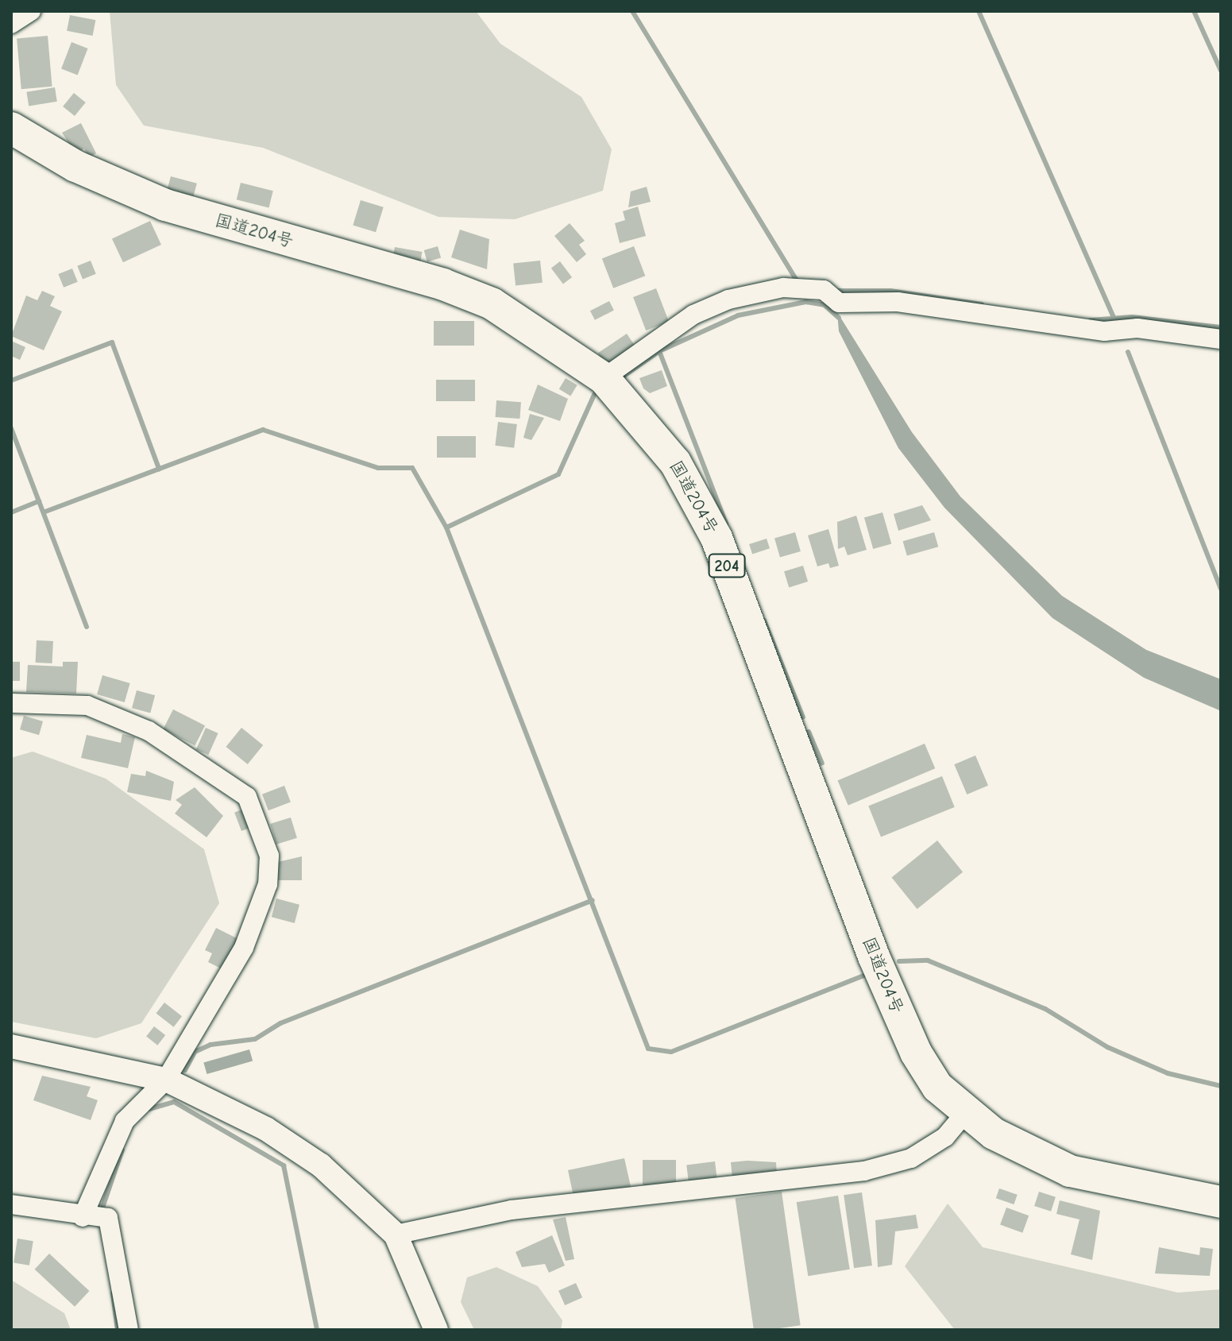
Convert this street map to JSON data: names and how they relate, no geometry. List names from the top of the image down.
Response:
{
  "streets": {
    "highway": ["国道204号", "204"]
  }
}
